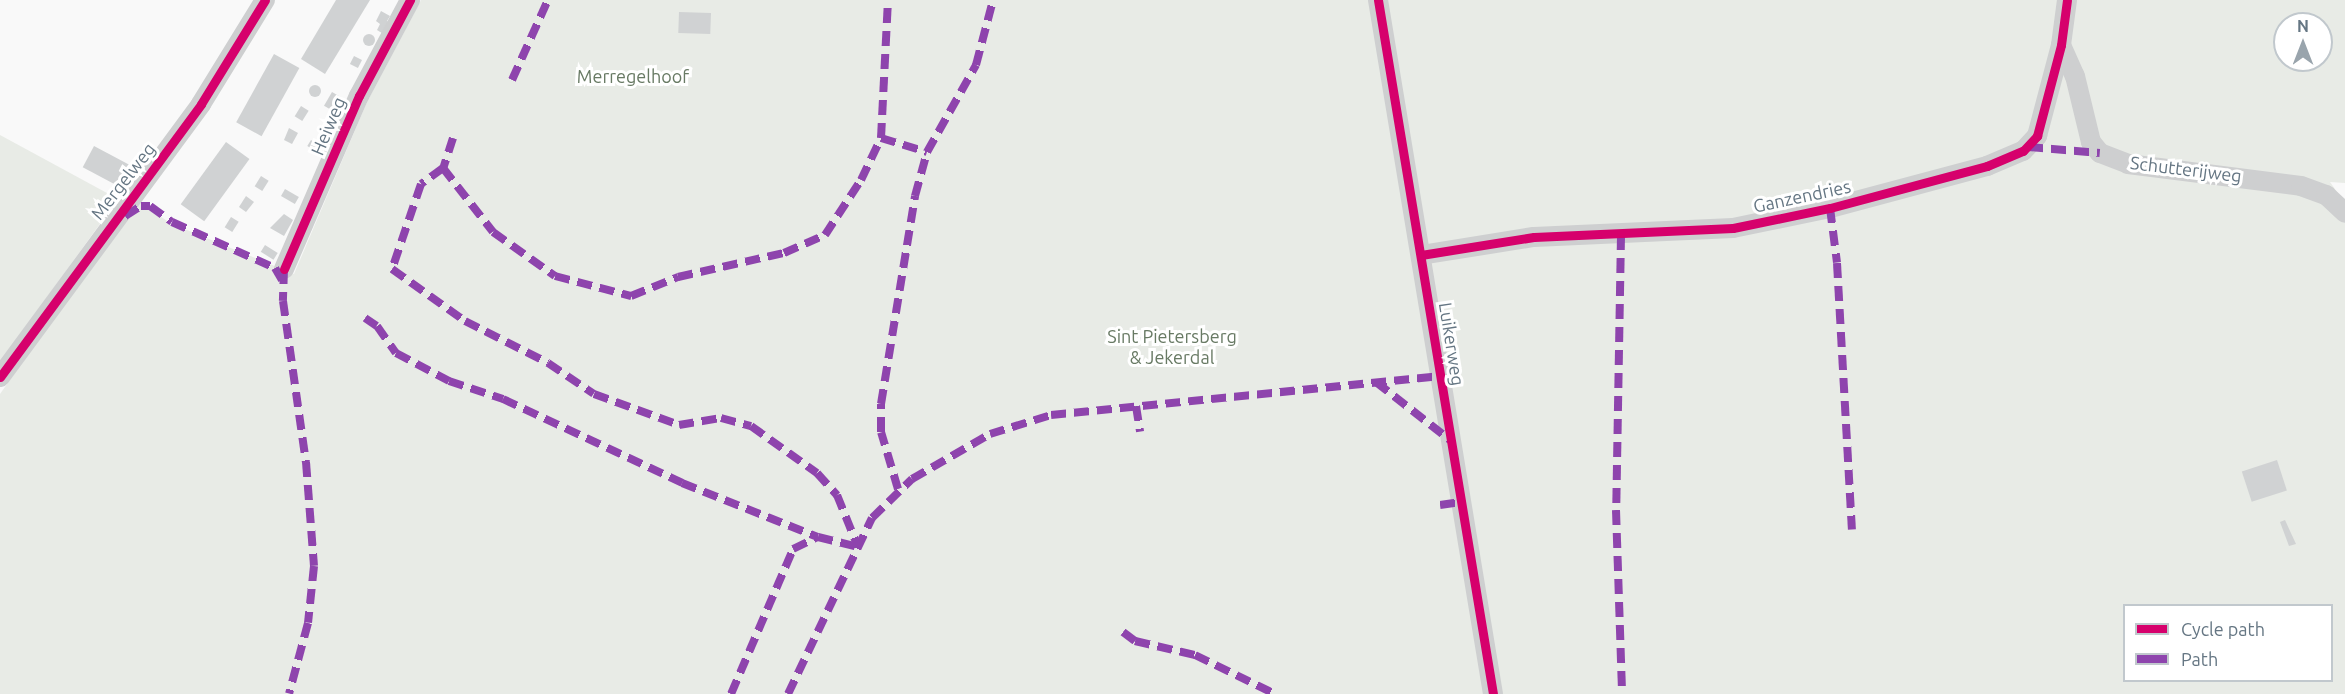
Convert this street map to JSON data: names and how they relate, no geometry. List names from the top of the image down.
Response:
{
  "streets": {
    "street": [
      "Heiweg",
      "Schutterijweg",
      "Mergelweg",
      "Ganzendries",
      "Luikerweg"
    ]
  },
  "crossings": [
    ["Schutterijweg", "Ganzendries"],
    ["Ganzendries", "Luikerweg"]
  ],
  "parks": ["Merregelhoof", "Sint Pietersberg & Jekerdal"],
  "legend": ["Cycle path", "Path"],
  "north": "top"
}
